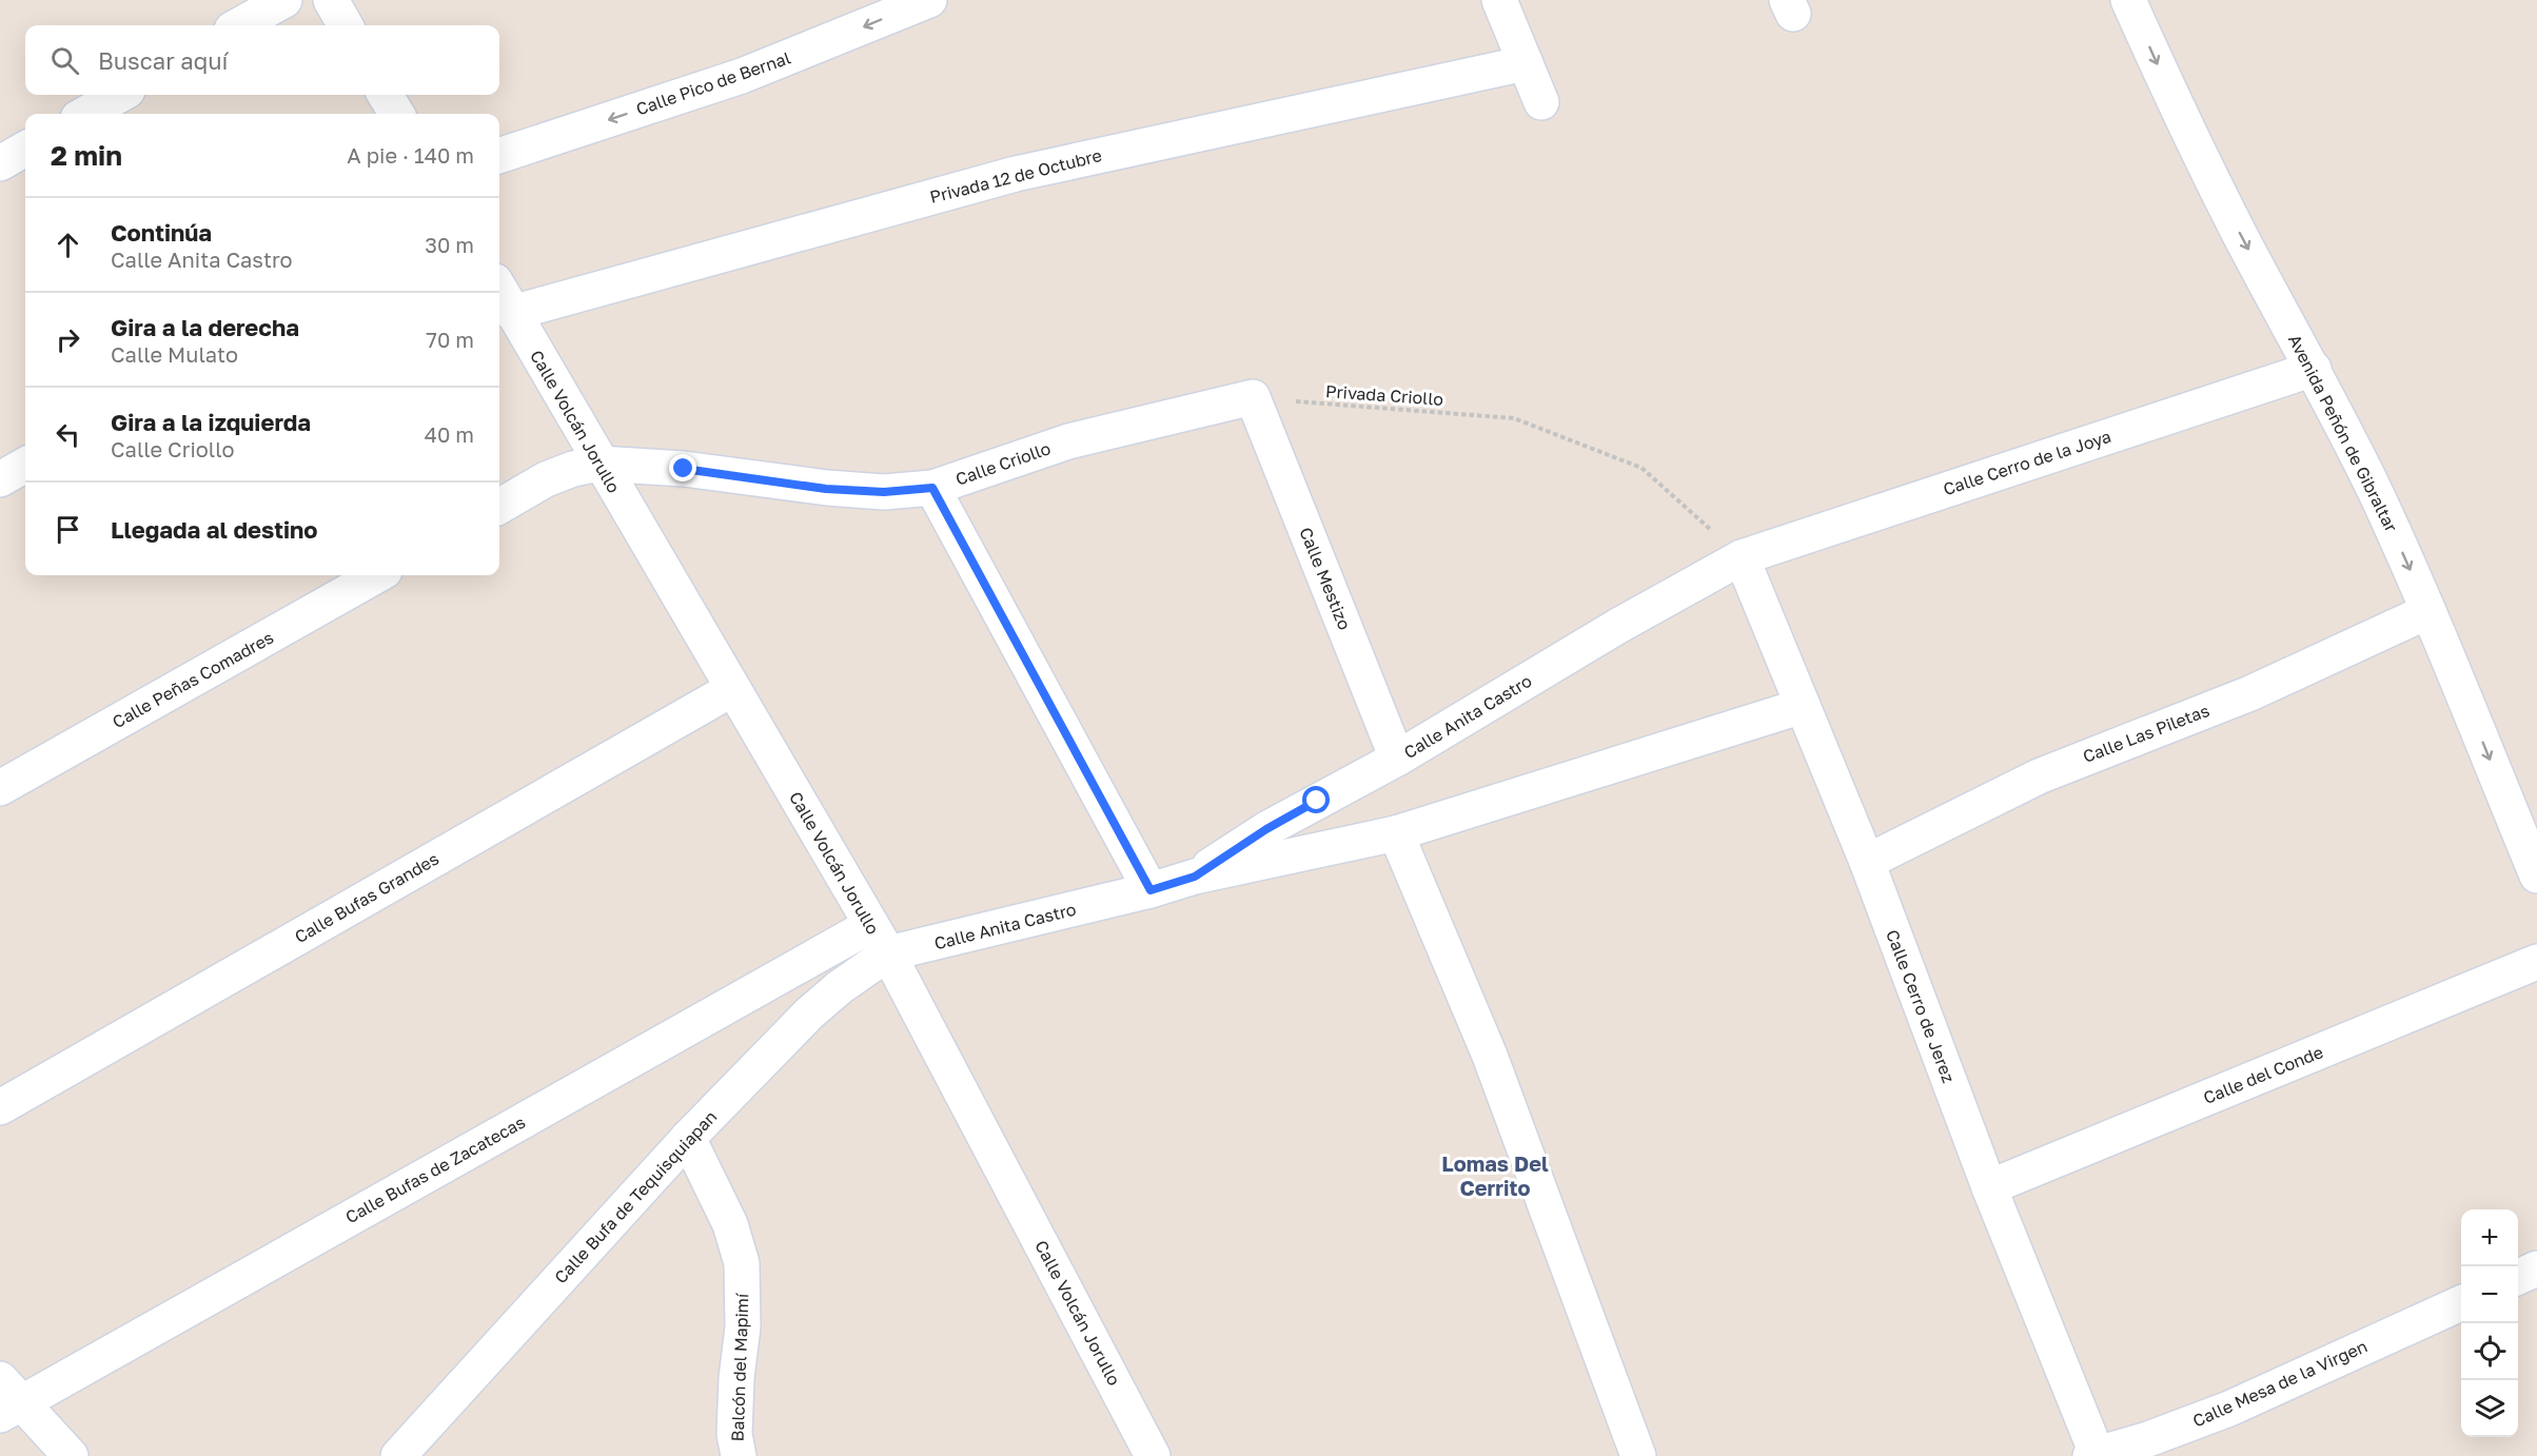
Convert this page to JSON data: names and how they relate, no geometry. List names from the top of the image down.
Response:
{
  "streets": {
    "street": [
      "Calle Pico de Bernal",
      "Privada 12 de Octubre",
      "Calle Volcán Jorullo",
      "Avenida Peñón de Gibraltar",
      "Calle Cerro de la Joya",
      "Calle Criollo",
      "Calle Mestizo",
      "Calle Peñas Comadres",
      "Calle Anita Castro",
      "Calle Las Piletas",
      "Calle Bufas Grandes",
      "Calle Cerro de Jerez",
      "Calle del Conde",
      "Calle Bufas de Zacatecas",
      "Calle Bufa de Tequisquiapan",
      "Balcón del Mapimí",
      "Calle Mesa de la Virgen"
    ],
    "path": ["Privada Criollo"]
  },
  "crossings": [
    ["Privada 12 de Octubre", "Calle Volcán Jorullo"],
    ["Privada Criollo", "Calle Cerro de la Joya"],
    ["Privada Criollo", "Calle Criollo"],
    ["Privada Criollo", "Calle Mestizo"],
    ["Privada Criollo", "Calle Anita Castro"],
    ["Privada Criollo", "Calle Cerro de Jerez"],
    ["Calle Volcán Jorullo", "Calle Criollo"],
    ["Calle Volcán Jorullo", "Calle Anita Castro"],
    ["Calle Volcán Jorullo", "Calle Bufas Grandes"],
    ["Calle Volcán Jorullo", "Calle Bufas de Zacatecas"],
    ["Calle Volcán Jorullo", "Calle Bufa de Tequisquiapan"],
    ["Avenida Peñón de Gibraltar", "Calle Cerro de la Joya"],
    ["Avenida Peñón de Gibraltar", "Calle Las Piletas"],
    ["Calle Cerro de la Joya", "Calle Anita Castro"],
    ["Calle Cerro de la Joya", "Calle Cerro de Jerez"],
    ["Calle Criollo", "Calle Mestizo"],
    ["Calle Mestizo", "Calle Anita Castro"],
    ["Calle Anita Castro", "Calle Cerro de Jerez"],
    ["Calle Anita Castro", "Calle Bufas de Zacatecas"],
    ["Calle Anita Castro", "Calle Bufa de Tequisquiapan"],
    ["Calle Las Piletas", "Calle Cerro de Jerez"],
    ["Calle Cerro de Jerez", "Calle del Conde"],
    ["Calle Cerro de Jerez", "Calle Mesa de la Virgen"],
    ["Calle Bufas de Zacatecas", "Calle Bufa de Tequisquiapan"],
    ["Calle Bufa de Tequisquiapan", "Balcón del Mapimí"]
  ],
  "one_way": ["Calle Pico de Bernal", "Avenida Peñón de Gibraltar"],
  "districts": ["Lomas Del Cerrito"],
  "page": {
    "search": "Buscar aquí",
    "heading": ["2 min", "A pie · 140 m"],
    "list": [
      ["Continúa", "Calle Anita Castro", "30 m"],
      ["Gira a la derecha", "Calle Mulato", "70 m"],
      ["Gira a la izquierda", "Calle Criollo", "40 m"],
      "Llegada al destino"
    ],
    "map_buttons": ["+", "−"]
  }
}
